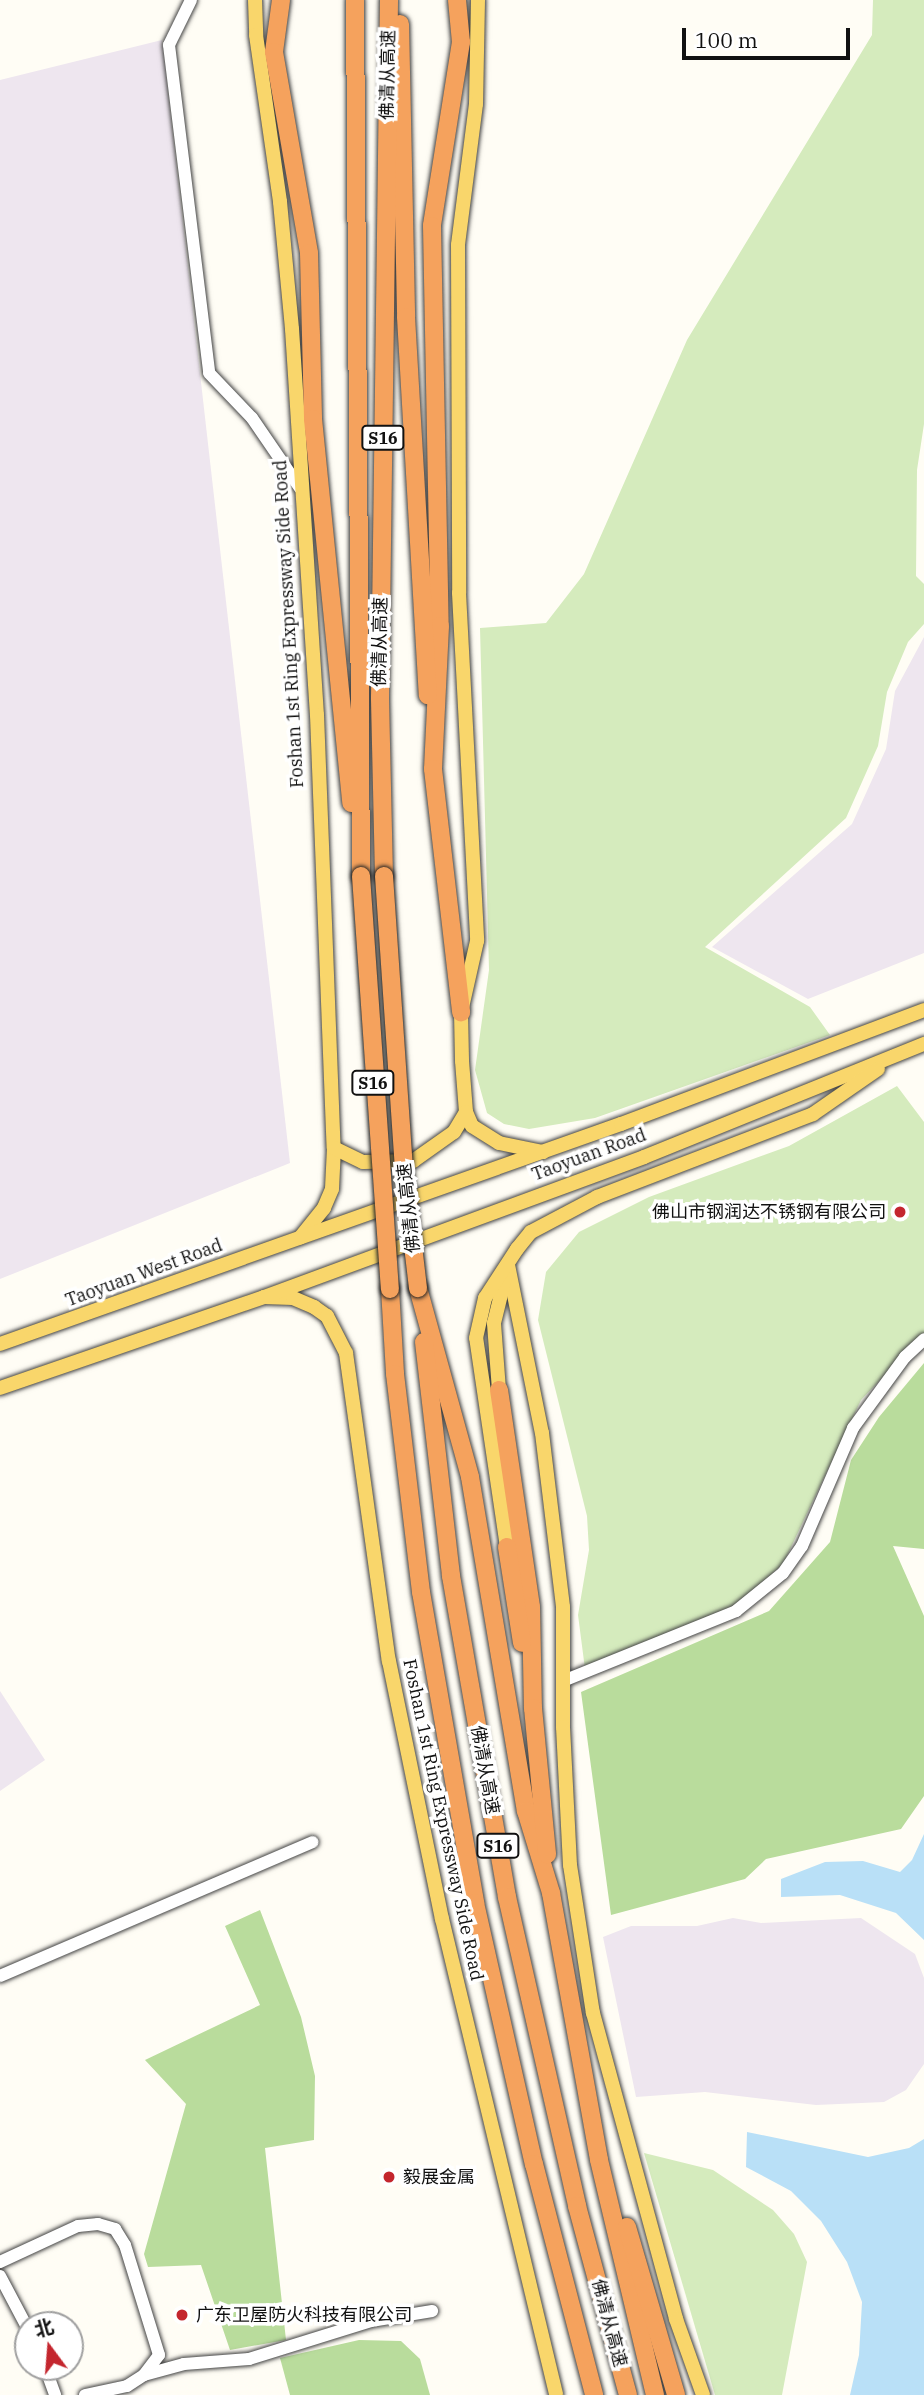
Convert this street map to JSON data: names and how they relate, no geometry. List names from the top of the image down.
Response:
{
  "streets": {
    "highway": ["佛清从高速", "S16"],
    "main road": ["Foshan 1st Ring Expressway Side Road", "Taoyuan Road", "Taoyuan West Road"]
  },
  "crossings": [
    ["Foshan 1st Ring Expressway Side Road", "Taoyuan Road"],
    ["Foshan 1st Ring Expressway Side Road", "Taoyuan West Road"],
    ["Taoyuan Road", "Taoyuan West Road"]
  ],
  "places": ["佛山市钢润达不锈钢有限公司", "毅展金属", "广东卫屋防火科技有限公司"],
  "scale_bar": "100 m",
  "north": "top"
}
